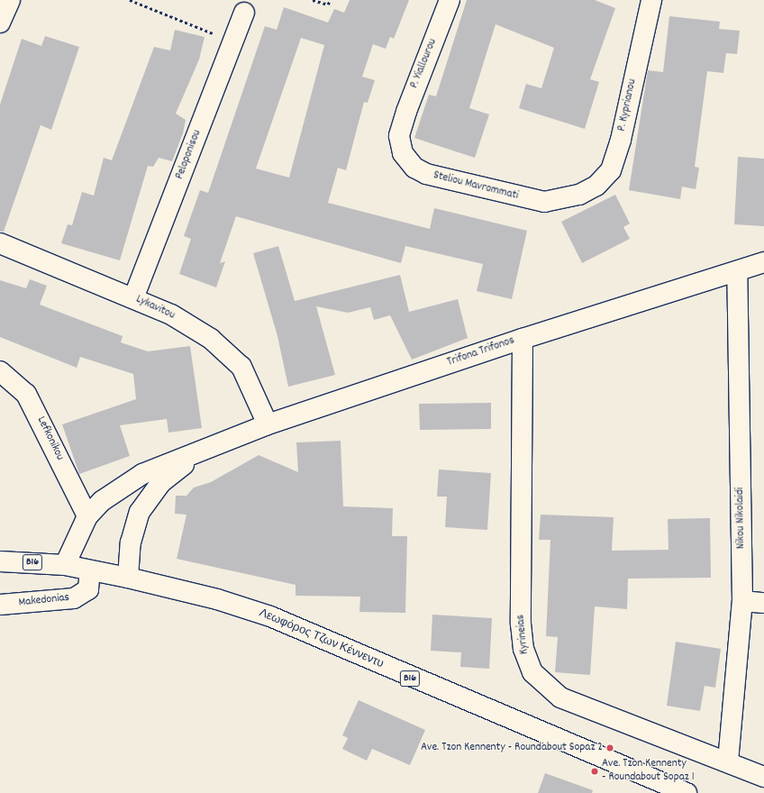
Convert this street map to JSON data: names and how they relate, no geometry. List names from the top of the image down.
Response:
{
  "streets": {
    "street": [
      "P. Yiallourou",
      "P. Kyprianou",
      "Peloponisou",
      "Steliou Mavrommati",
      "Lykavitou",
      "Trifona Trifonos",
      "Lefkonikou",
      "Nikou Nikolaidi",
      "B16",
      "Makedonias",
      "Kyrineias",
      "Λεωφόρος Τζων Κέννεντυ"
    ]
  },
  "crossings": [
    ["P. Yiallourou", "Steliou Mavrommati"],
    ["P. Kyprianou", "Steliou Mavrommati"],
    ["Peloponisou", "Lykavitou"],
    ["Lykavitou", "Trifona Trifonos"],
    ["Trifona Trifonos", "Lefkonikou"],
    ["Trifona Trifonos", "Nikou Nikolaidi"],
    ["Trifona Trifonos", "Kyrineias"],
    ["Trifona Trifonos", "Λεωφόρος Τζων Κέννεντυ"],
    ["Nikou Nikolaidi", "Kyrineias"],
    ["Makedonias", "Λεωφόρος Τζων Κέννεντυ"]
  ],
  "places": ["Ave. Tzon Kennenty - Roundabout Sopaz 2", "Ave. Tzon Kennenty - Roundabout Sopaz 1"]
}
